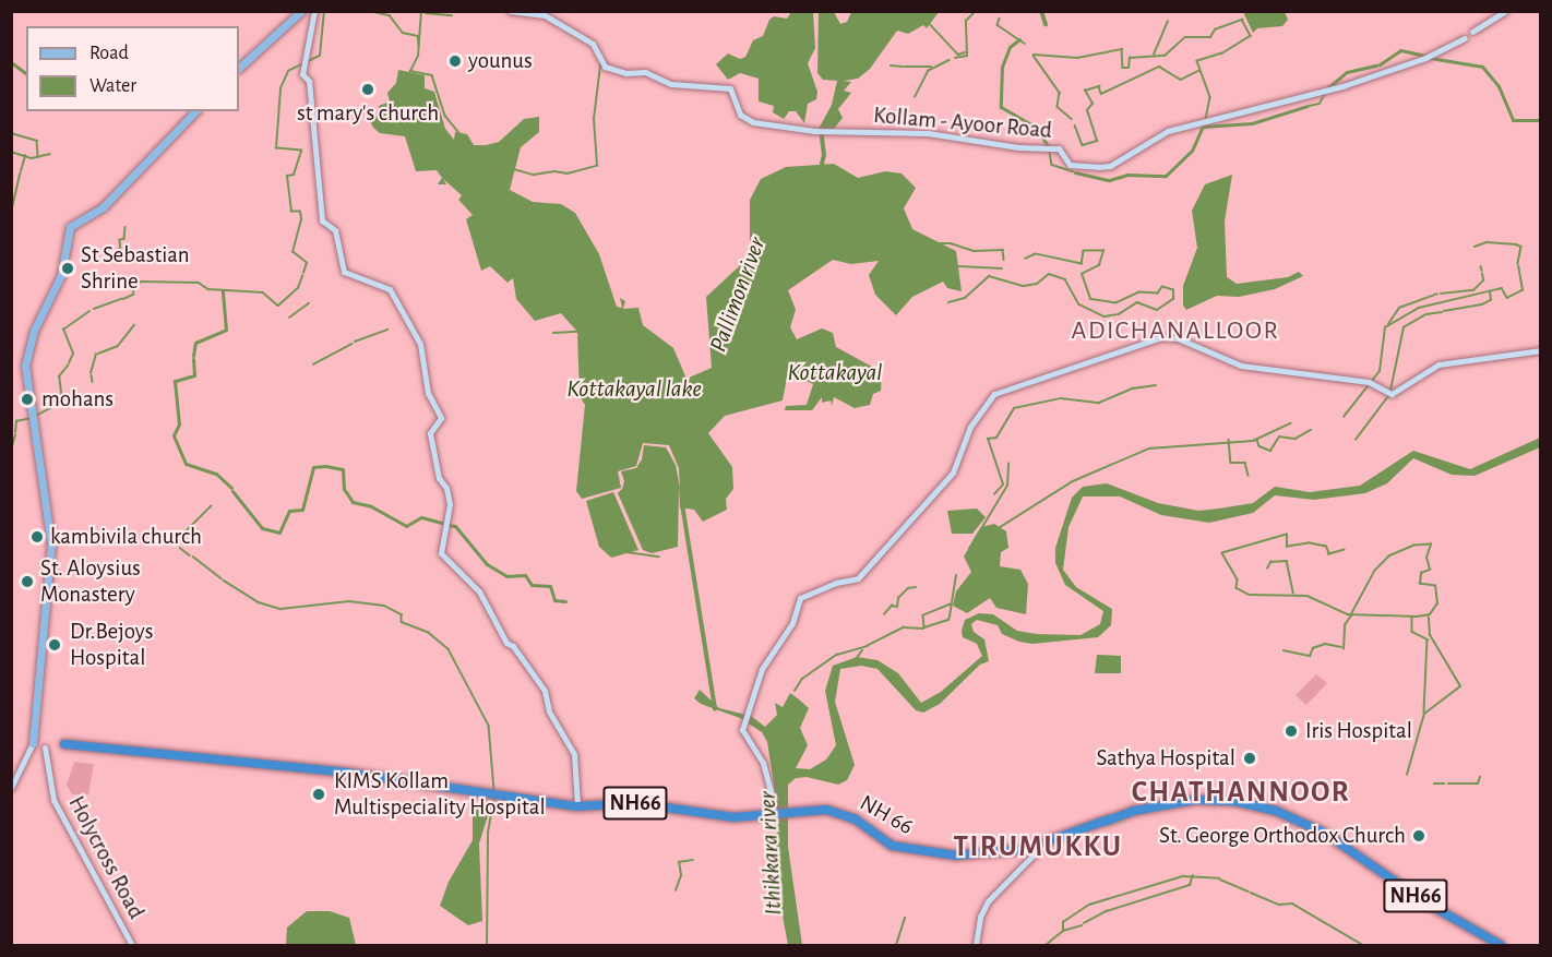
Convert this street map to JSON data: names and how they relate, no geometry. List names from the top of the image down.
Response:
{
  "streets": {
    "highway": ["NH66", "NH 66"],
    "main road": ["Kollam - Ayoor Road", "Holycross Road"]
  },
  "crossings": [
    ["NH66", "NH 66"]
  ],
  "districts": ["ADICHANALLOOR", "CHATHANNOOR", "TIRUMUKKU"],
  "water": [
    "Pallimon river",
    "Kottakayal",
    "Kottakayal lake",
    "Ithikkara river"
  ],
  "places": [
    "younus",
    "st mary's church",
    "St Sebastian Shrine",
    "mohans",
    "kambivila church",
    "St. Aloysius Monastery",
    "Dr.Bejoys Hospital",
    "Iris Hospital",
    "Sathya Hospital",
    "KIMS Kollam Multispeciality Hospital",
    "St. George Orthodox Church"
  ],
  "legend": ["Road", "Water"]
}
